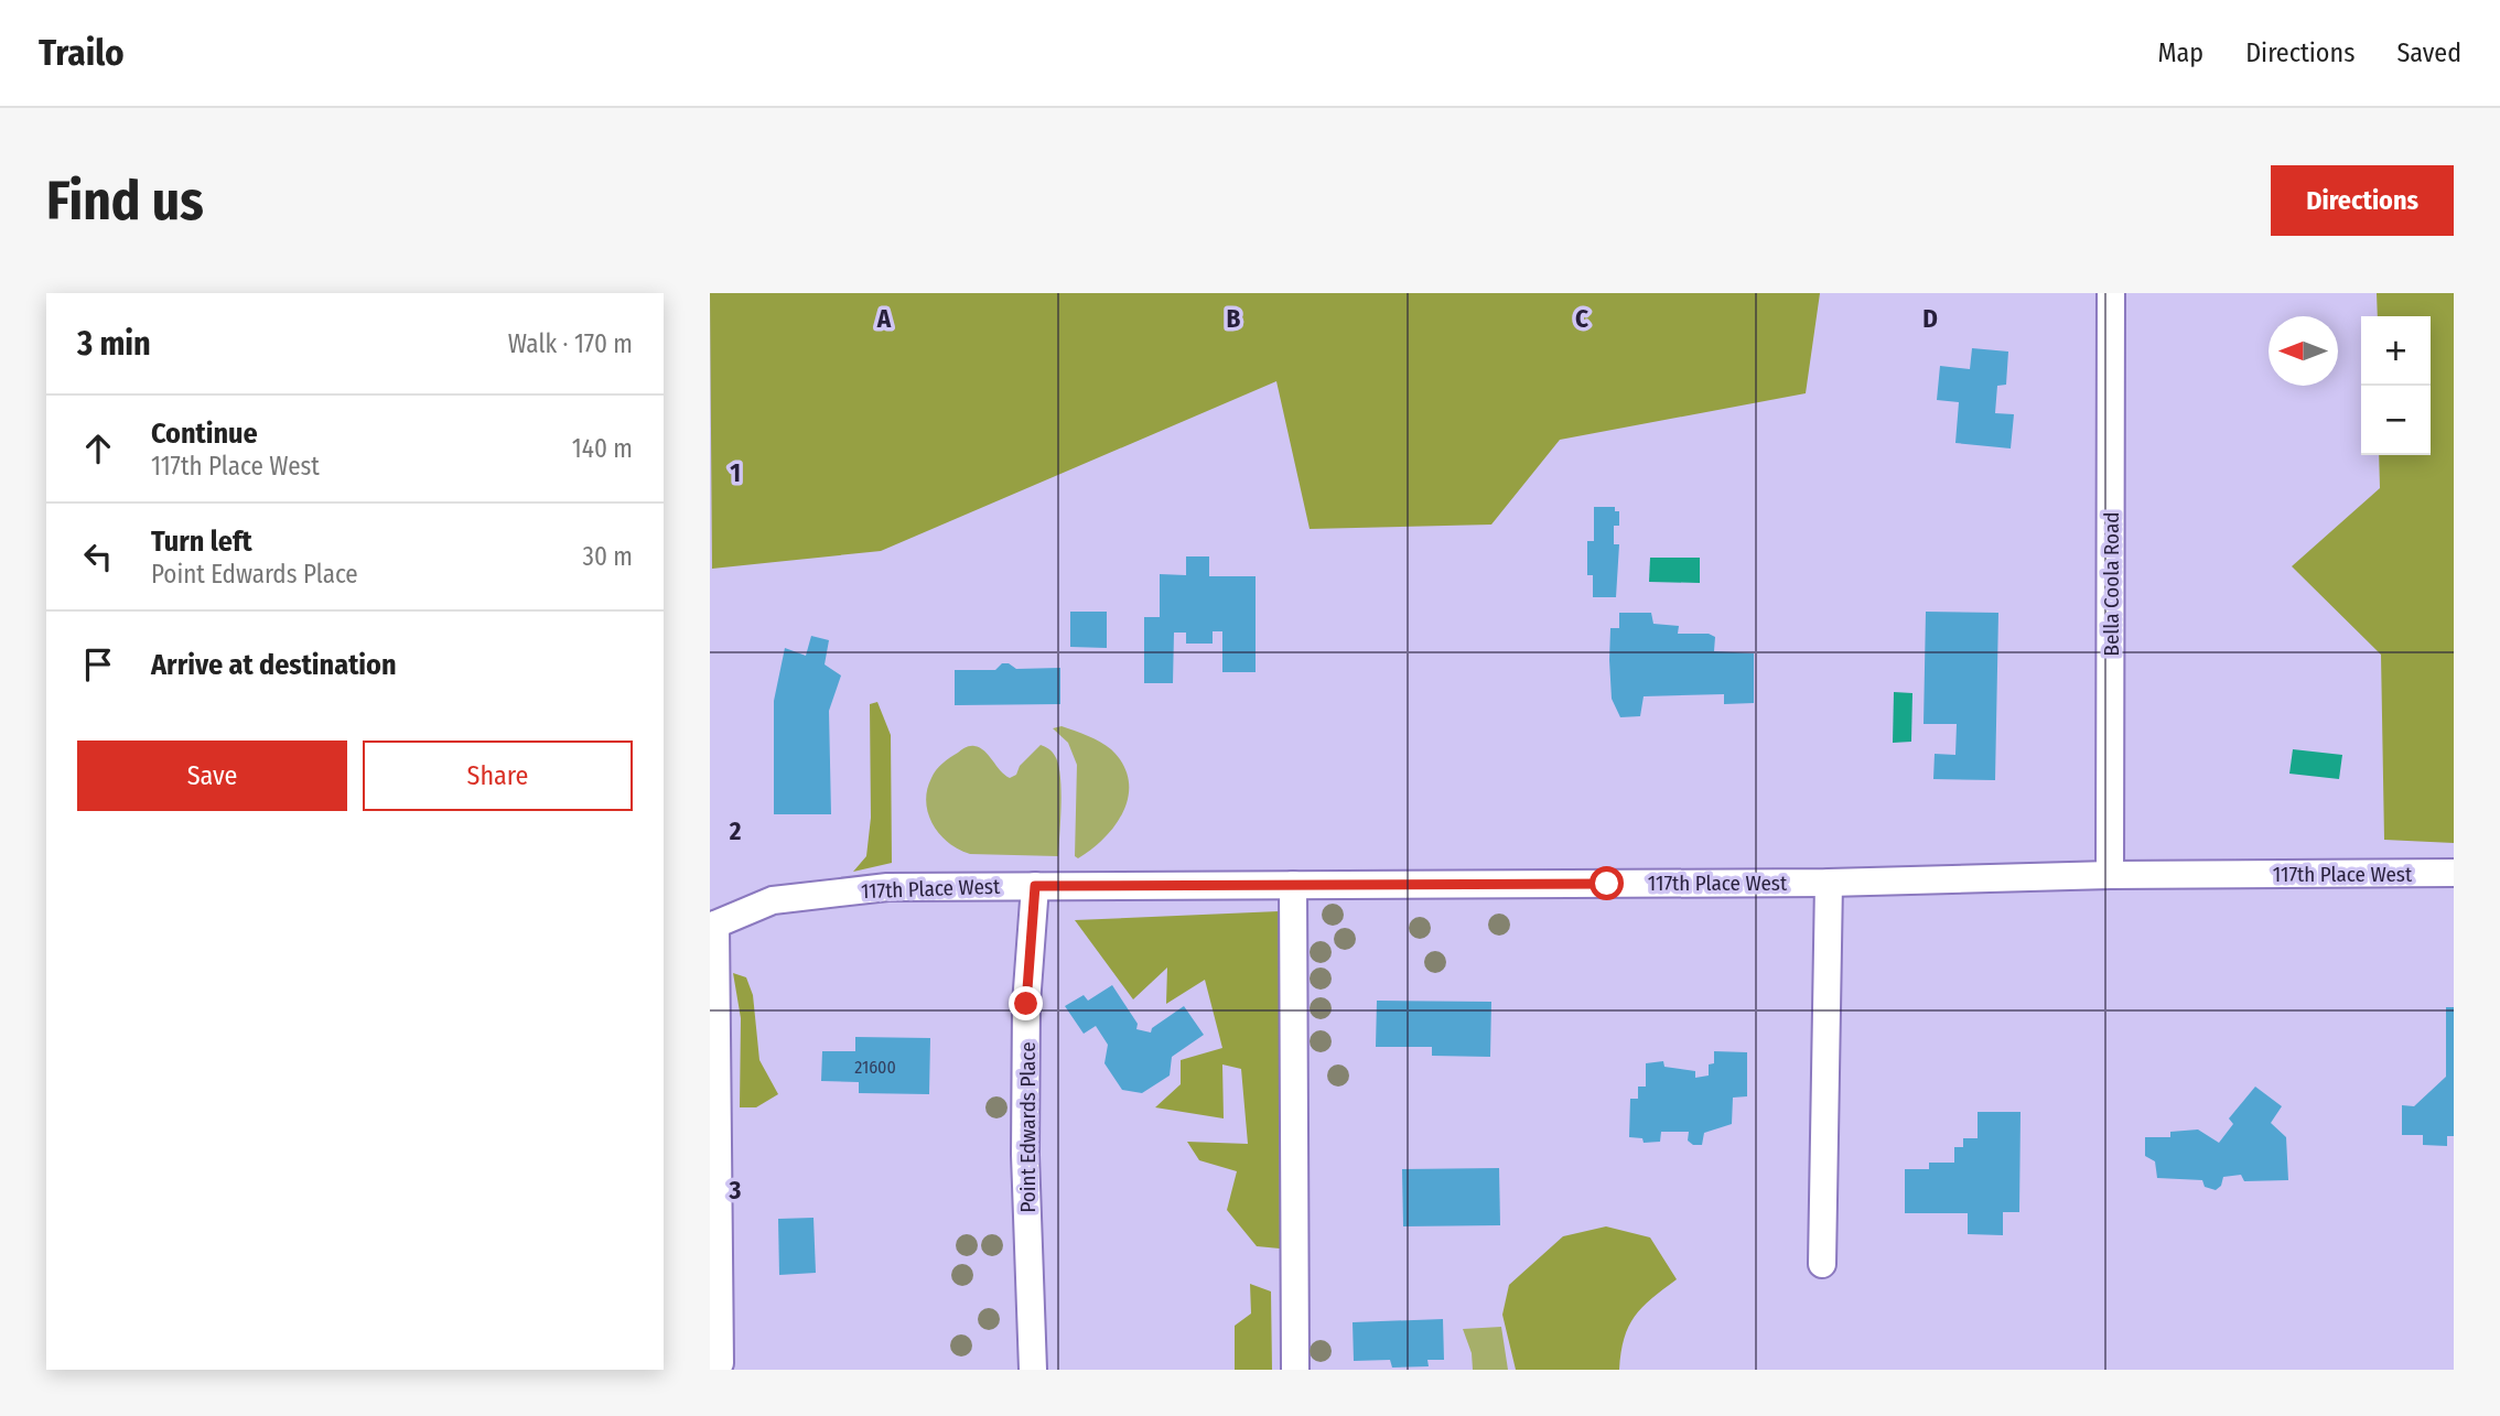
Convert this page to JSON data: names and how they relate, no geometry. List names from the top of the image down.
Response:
{
  "streets": {
    "street": ["Bella Coola Road", "117th Place West", "Point Edwards Place"]
  },
  "crossings": [
    ["Bella Coola Road", "117th Place West"],
    ["117th Place West", "Point Edwards Place"]
  ],
  "house_numbers": ["21600"],
  "north": "left",
  "page": {
    "header": "Trailo",
    "nav": ["Map", "Directions", "Saved"],
    "buttons": [
      "Directions",
      ["Save", "Share"]
    ],
    "title": "Find us",
    "heading": ["3 min", "Walk · 170 m"],
    "map_buttons": ["+", "−"],
    "list": [
      ["Continue", "117th Place West", "140 m"],
      ["Turn left", "Point Edwards Place", "30 m"],
      "Arrive at destination"
    ]
  },
  "grid": {
    "columns": [
      "A",
      "B",
      "C",
      "D"
    ],
    "rows": ["1", "2", "3"]
  }
}
